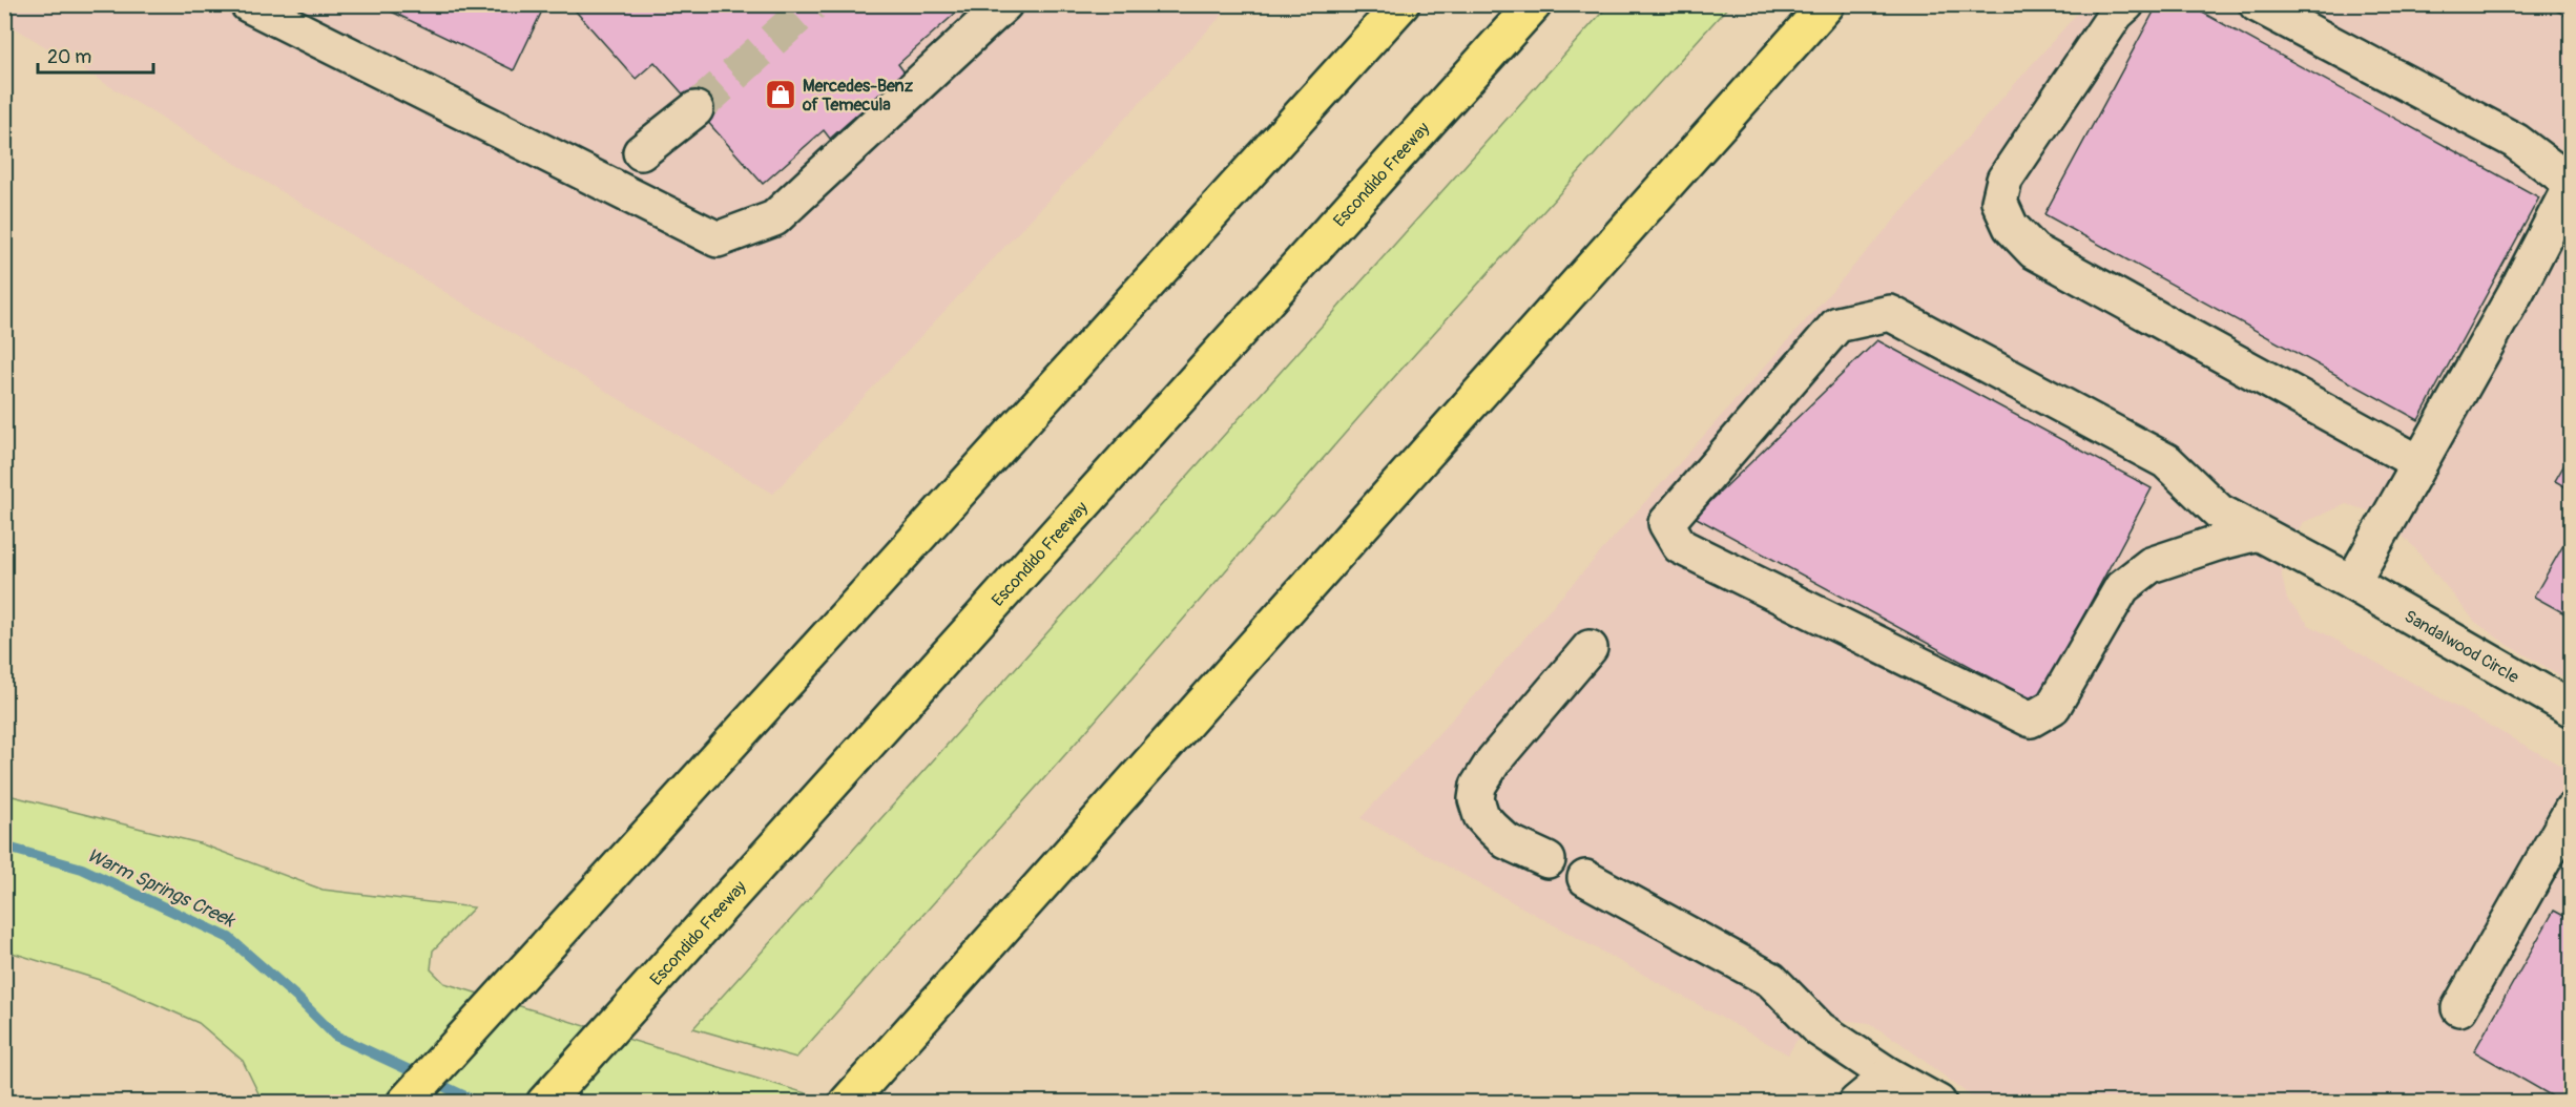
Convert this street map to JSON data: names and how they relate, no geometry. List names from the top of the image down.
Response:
{
  "streets": {
    "highway": ["Escondido Freeway"],
    "street": ["Sandalwood Circle"]
  },
  "water": ["Warm Springs Creek"],
  "places": {
    "shop": ["Mercedes-Benz of Temecula"]
  },
  "scale_bar": "20 m"
}
